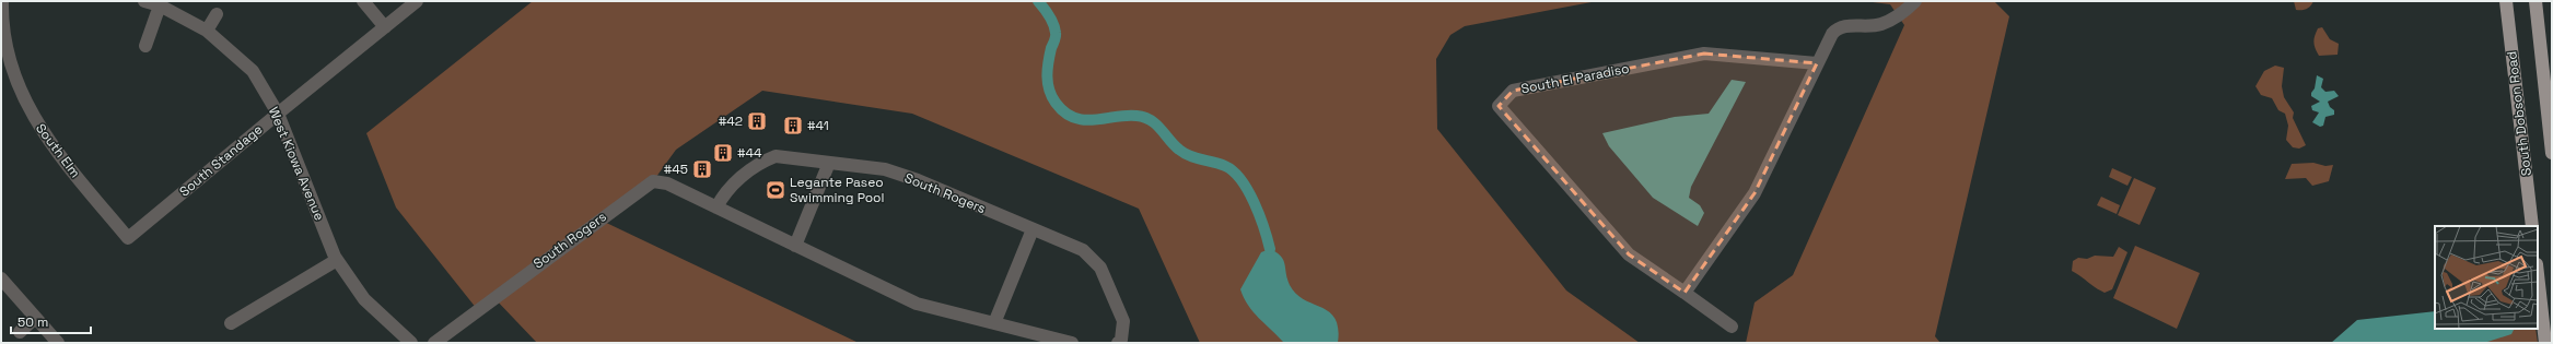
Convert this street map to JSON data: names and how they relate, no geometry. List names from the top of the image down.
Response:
{
  "streets": {
    "main road": ["South Dobson Road"],
    "street": [
      "South El Paradiso",
      "South Elm",
      "South Standage",
      "West Kiowa Avenue",
      "South Rogers"
    ]
  },
  "crossings": [
    ["South Elm", "South Standage"],
    ["South Standage", "West Kiowa Avenue"]
  ],
  "places": {
    "building": [
      "#42",
      "#41",
      "#44",
      "#45"
    ],
    "sports": ["Legante Paseo Swimming Pool"]
  },
  "scale_bar": "50 m"
}
